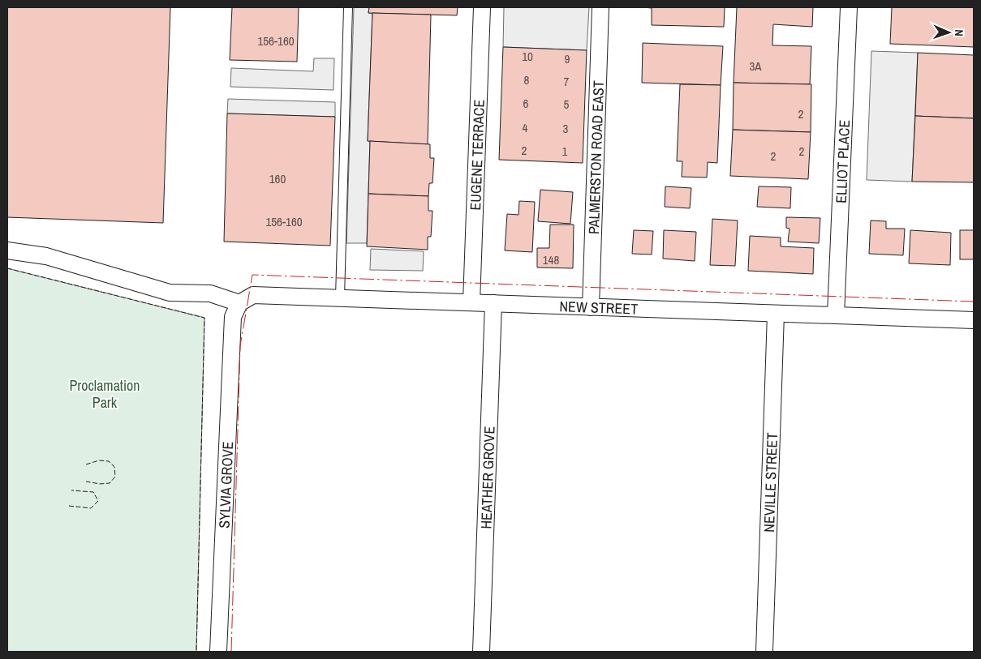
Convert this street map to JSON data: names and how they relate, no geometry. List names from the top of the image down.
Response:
{
  "streets": {
    "street": [
      "EUGENE TERRACE",
      "PALMERSTON ROAD EAST",
      "ELLIOT PLACE",
      "NEW STREET",
      "HEATHER GROVE",
      "NEVILLE STREET",
      "SYLVIA GROVE"
    ]
  },
  "crossings": [
    ["EUGENE TERRACE", "NEW STREET"],
    ["PALMERSTON ROAD EAST", "NEW STREET"],
    ["ELLIOT PLACE", "NEW STREET"],
    ["NEW STREET", "HEATHER GROVE"],
    ["NEW STREET", "NEVILLE STREET"],
    ["NEW STREET", "SYLVIA GROVE"]
  ],
  "parks": ["Proclamation Park"],
  "house_numbers": [
    "156-160",
    "10",
    "9",
    "3A",
    "8",
    "7",
    "6",
    "5",
    "2",
    "4",
    "3",
    "2",
    "1",
    "2",
    "2",
    "160",
    "156-160",
    "148"
  ],
  "north": "right"
}
